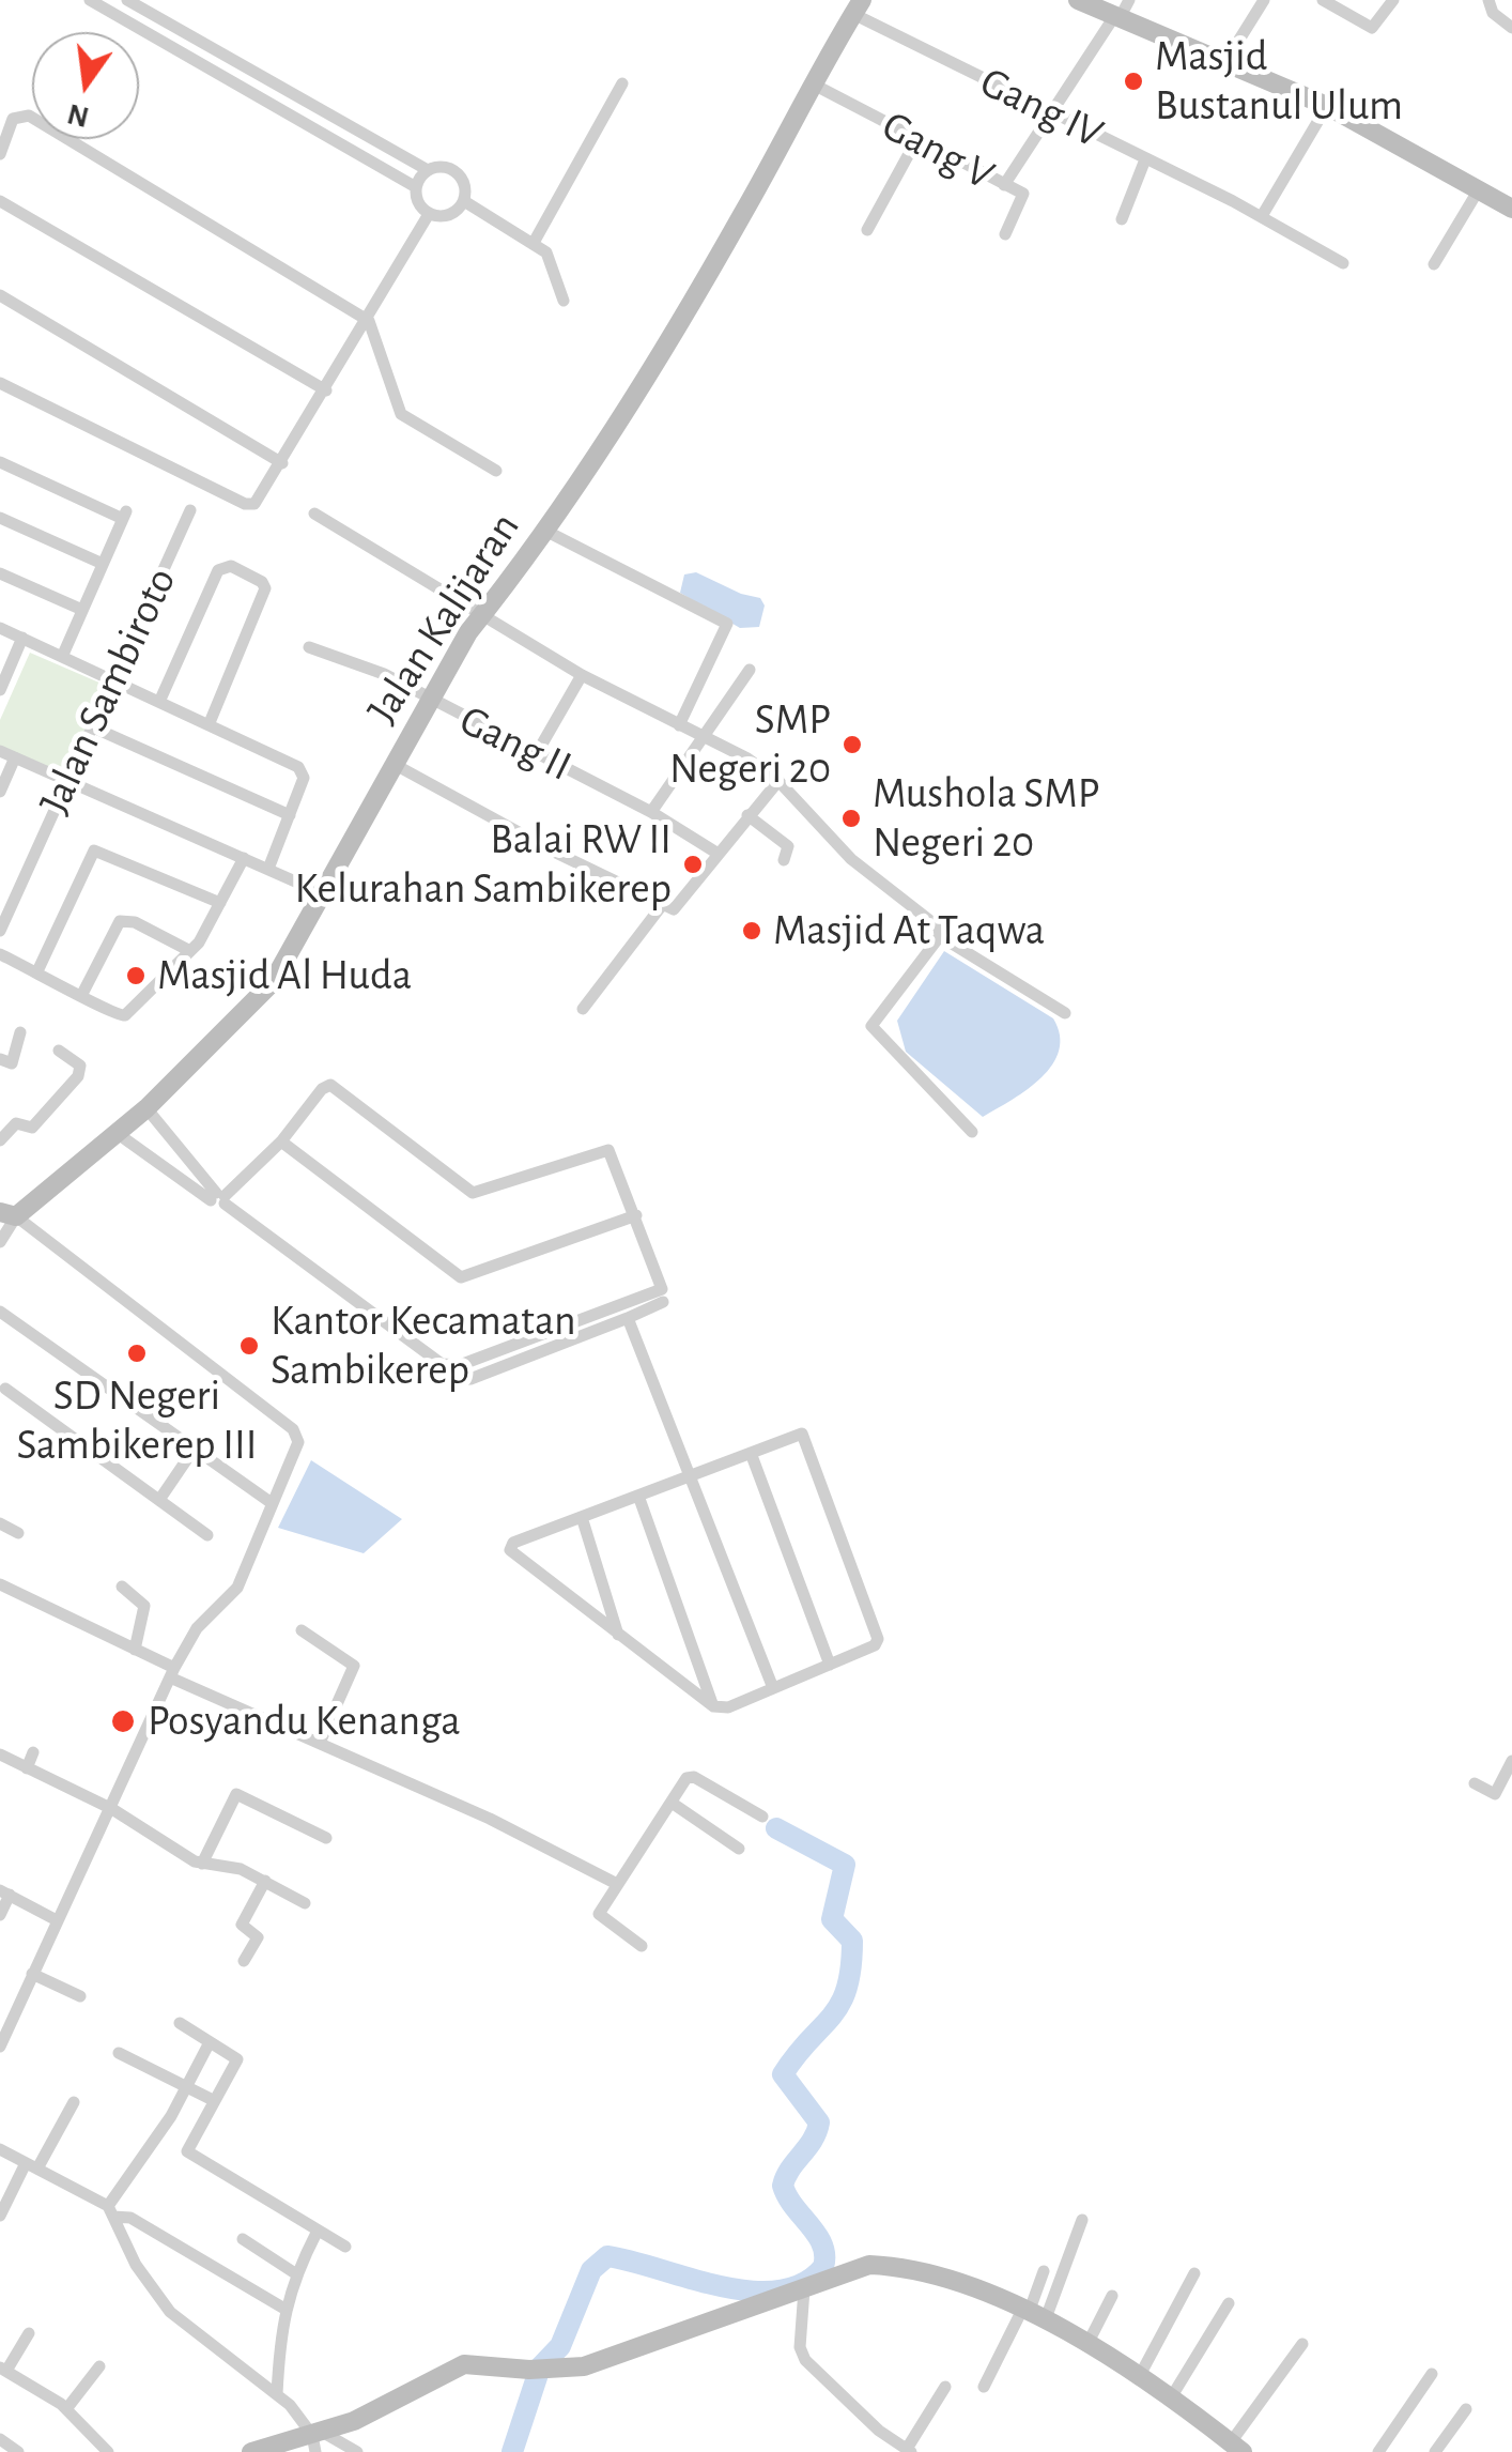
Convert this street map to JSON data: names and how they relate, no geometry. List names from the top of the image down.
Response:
{
  "streets": {
    "street": [
      "Gang IV",
      "Gang V",
      "Jalan Kalijaran",
      "Jalan Sambiroto",
      "Gang II"
    ]
  },
  "crossings": [
    ["Gang IV", "Jalan Kalijaran"],
    ["Gang V", "Jalan Kalijaran"],
    ["Jalan Kalijaran", "Gang II"]
  ],
  "places": [
    "Masjid Bustanul Ulum",
    "SMP Negeri 20",
    "Mushola SMP Negeri 20",
    "Balai RW II Kelurahan Sambikerep",
    "Masjid At Taqwa",
    "Masjid Al Huda",
    "Kantor Kecamatan Sambikerep",
    "SD Negeri Sambikerep III",
    "Posyandu Kenanga"
  ],
  "north": "bottom"
}
